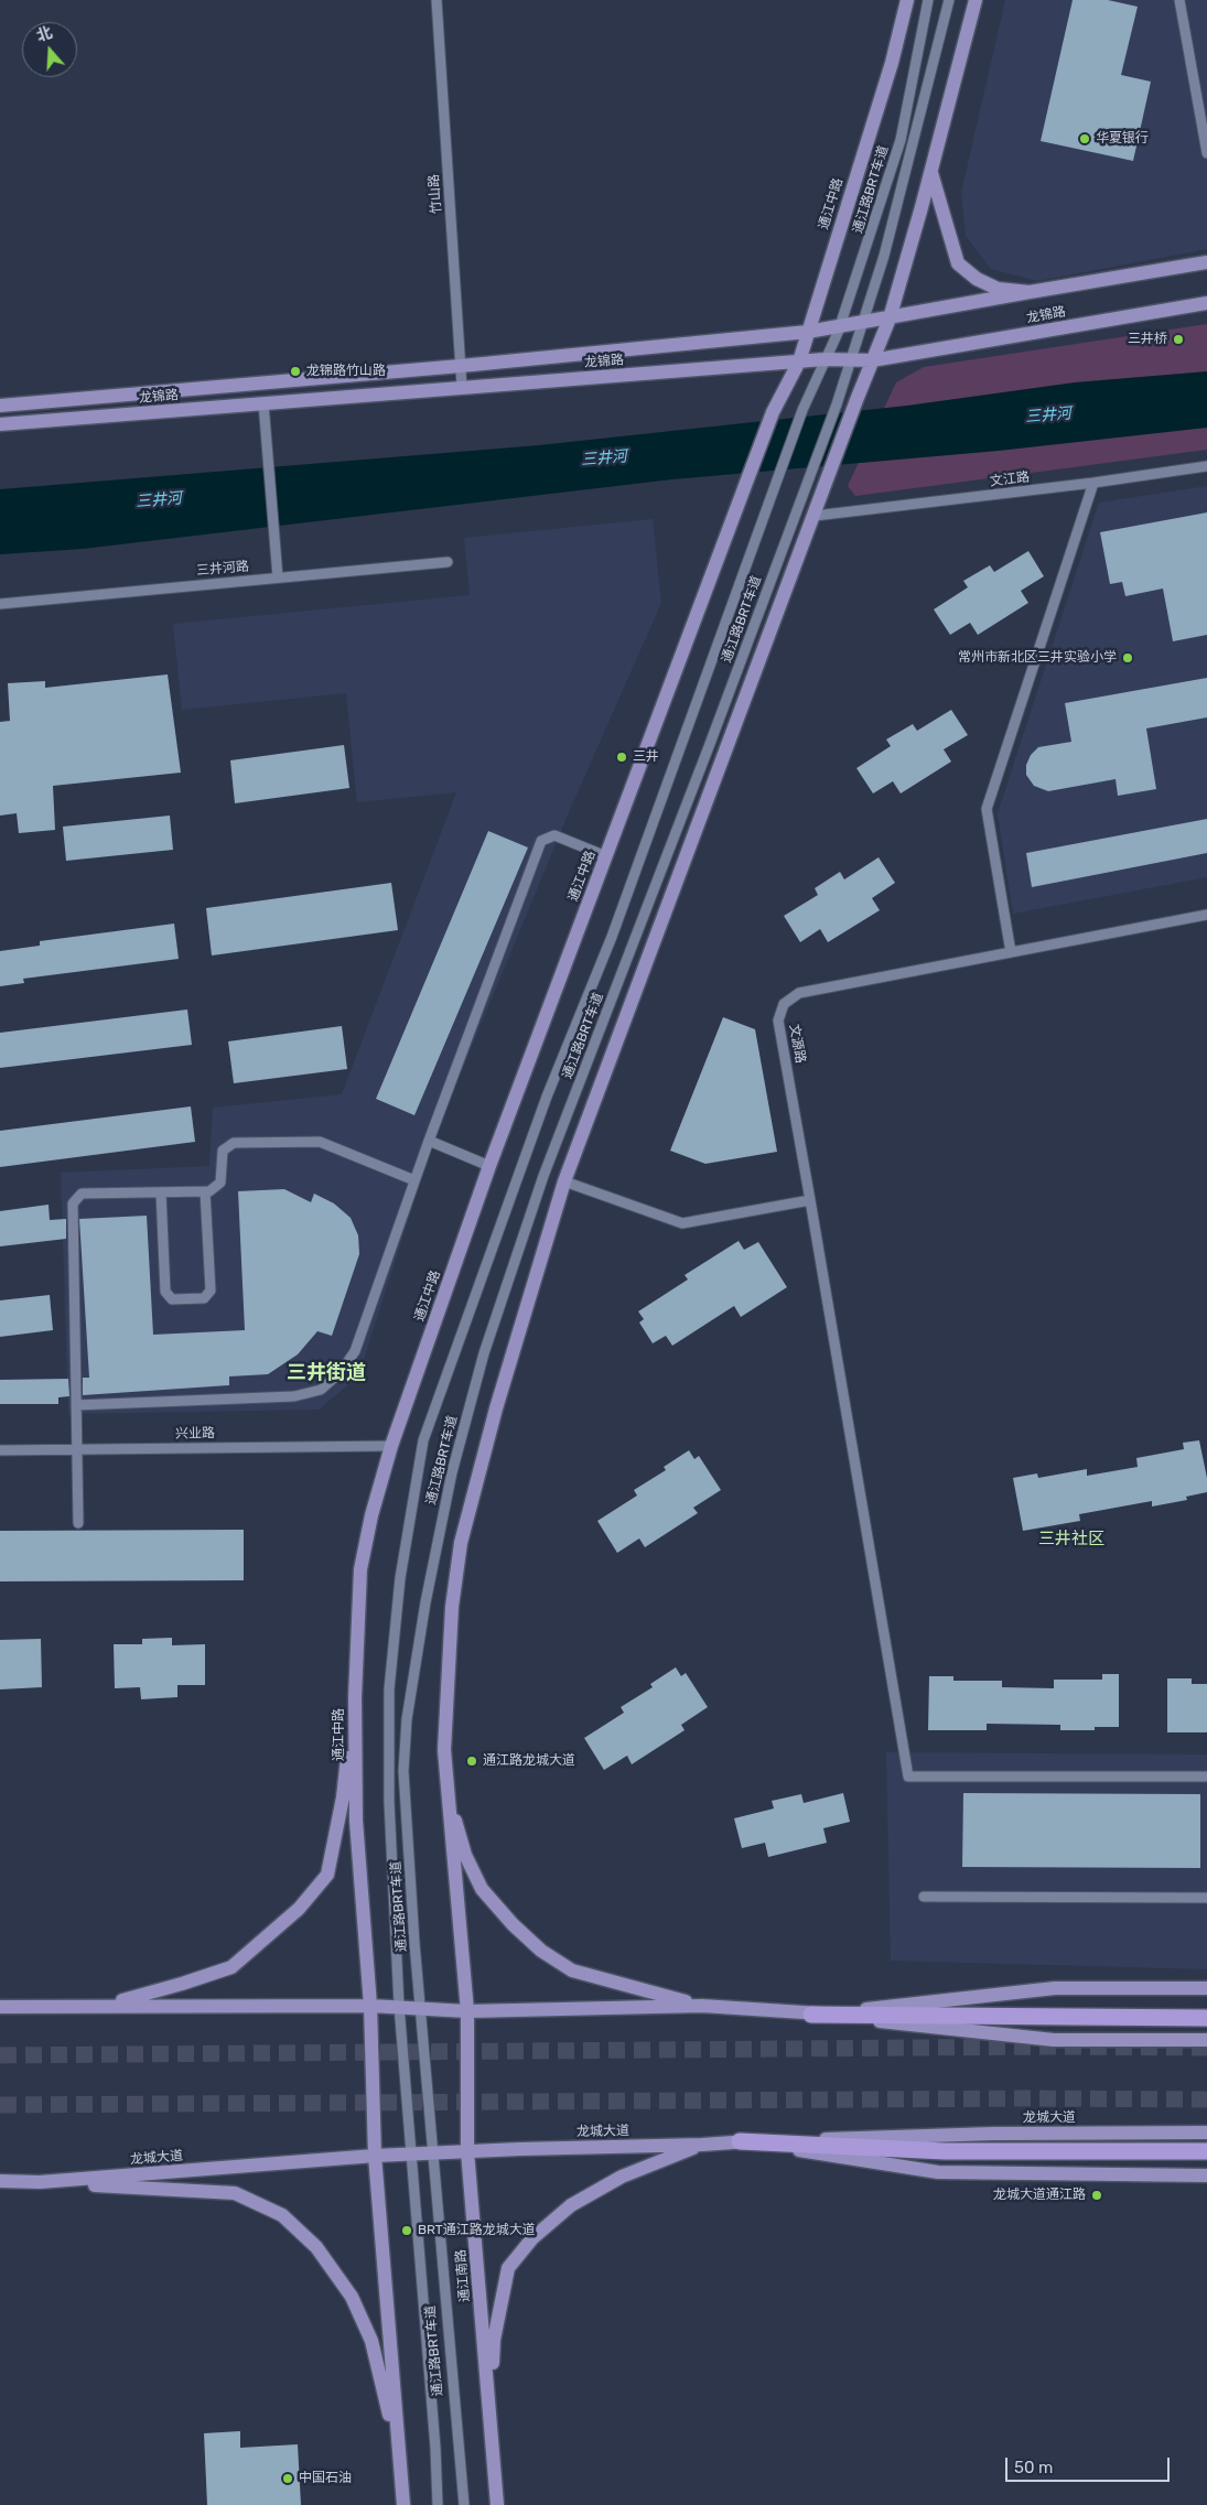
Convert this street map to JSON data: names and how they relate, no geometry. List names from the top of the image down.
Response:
{
  "streets": {
    "main road": [
      "通江中路",
      "龙锦路",
      "龙城大道",
      "通江南路"
    ],
    "street": [
      "通江路BRT车道",
      "竹山路",
      "文江路",
      "三井河路",
      "文源路",
      "兴业路"
    ]
  },
  "crossings": [
    ["通江路BRT车道", "龙锦路"],
    ["通江路BRT车道", "龙城大道"],
    ["竹山路", "龙锦路"],
    ["通江中路", "龙锦路"],
    ["通江中路", "兴业路"],
    ["通江中路", "龙城大道"],
    ["龙城大道", "通江南路"]
  ],
  "districts": ["三井街道", "三井社区"],
  "water": ["三井河"],
  "places": [
    "华夏银行",
    "三井桥",
    "龙锦路竹山路",
    "常州市新北区三井实验小学",
    "三井",
    "通江路龙城大道",
    "龙城大道通江路",
    "BRT通江路龙城大道",
    "中国石油"
  ],
  "scale_bar": "50 m",
  "north": "top"
}
